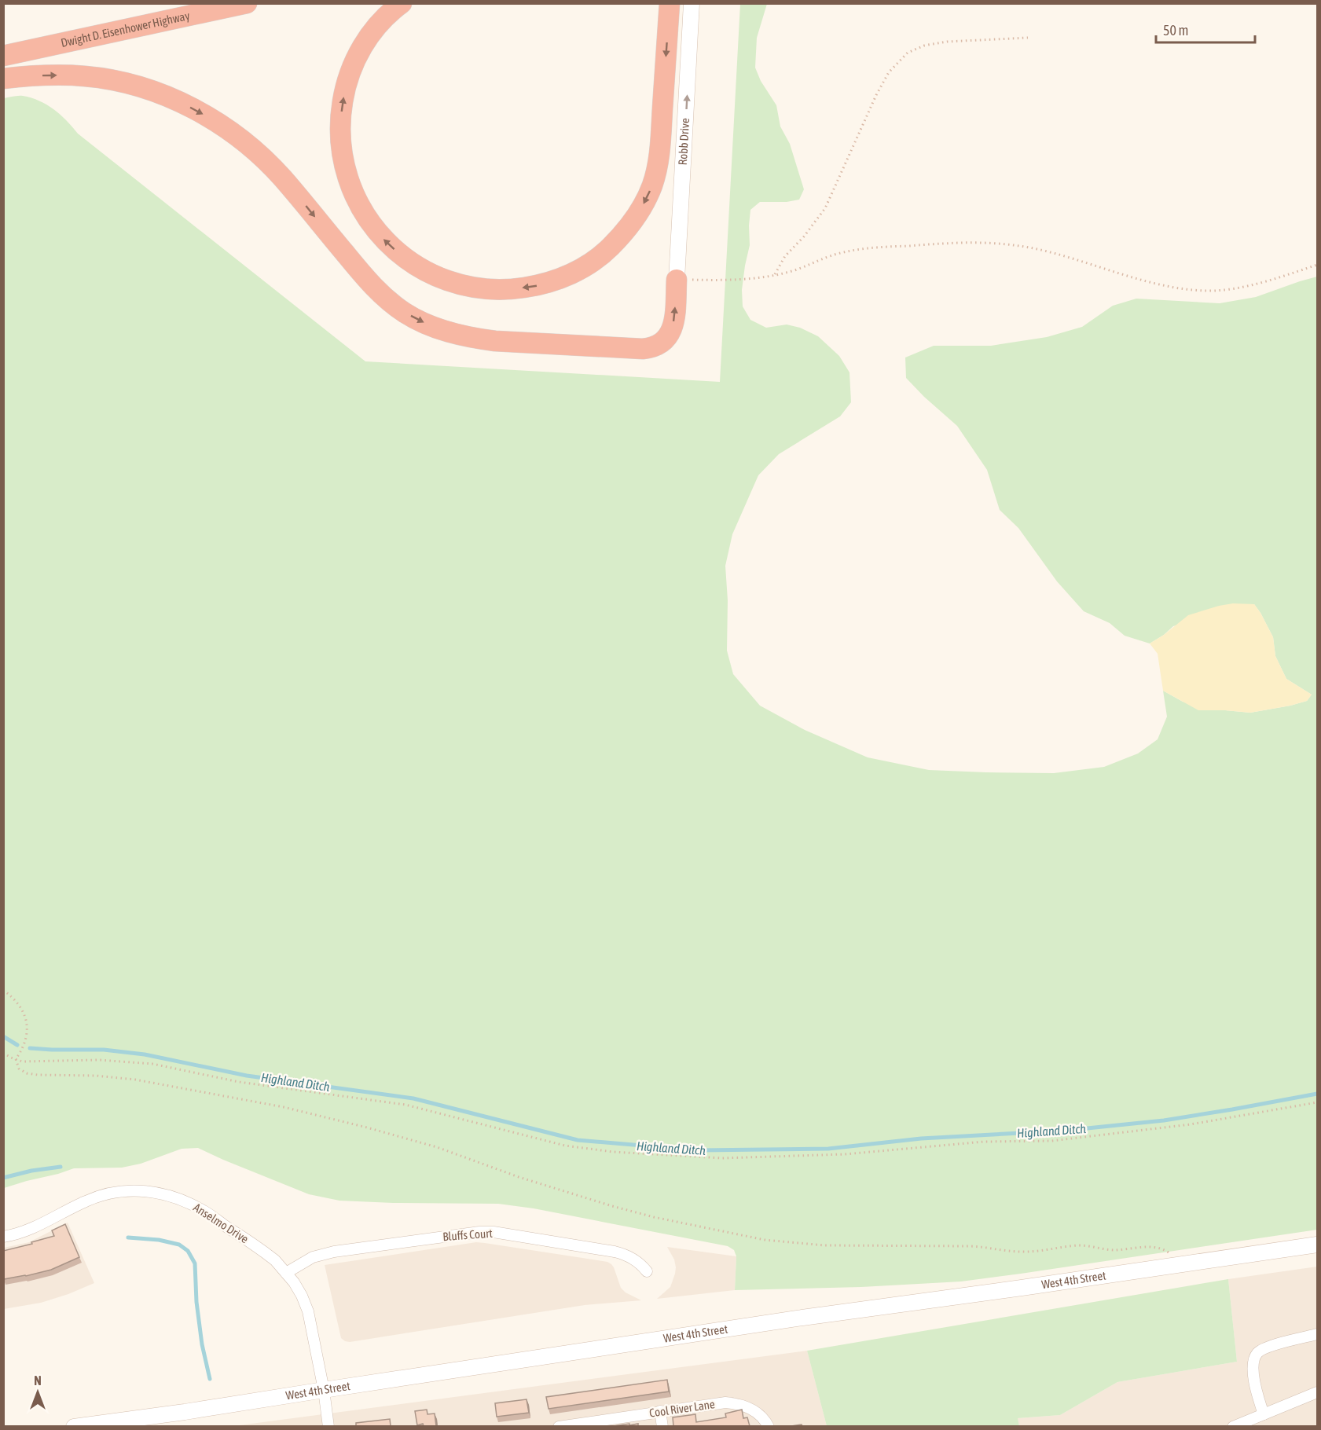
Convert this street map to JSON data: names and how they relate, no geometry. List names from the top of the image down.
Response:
{
  "streets": {
    "highway": ["Dwight D. Eisenhower Highway"],
    "main road": ["Robb Drive", "West 4th Street"],
    "street": ["Anselmo Drive", "Bluffs Court", "Cool River Lane"]
  },
  "crossings": [
    ["Anselmo Drive", "Bluffs Court"],
    ["Anselmo Drive", "West 4th Street"]
  ],
  "one_way": ["Robb Drive"],
  "water": ["Highland Ditch"],
  "scale_bar": "50 m",
  "north": "top"
}
